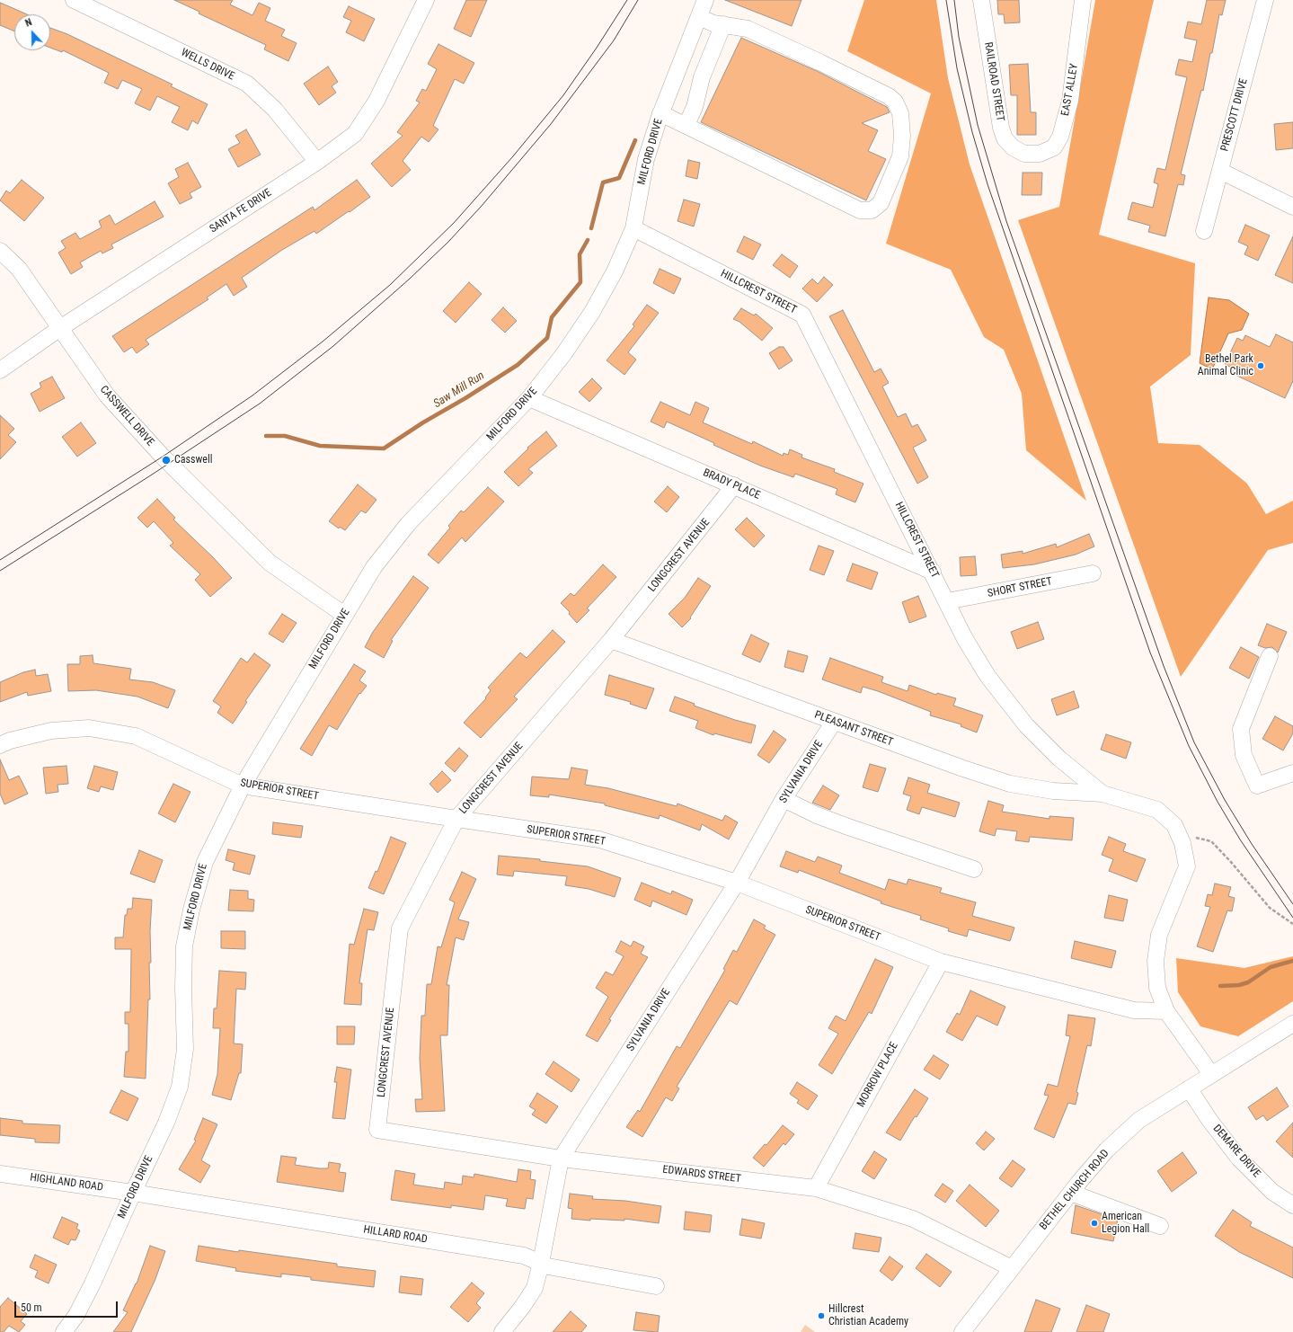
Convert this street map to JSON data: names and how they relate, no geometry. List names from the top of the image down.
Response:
{
  "streets": {
    "street": [
      "WELLS DRIVE",
      "RAILROAD STREET",
      "EAST ALLEY",
      "PRESCOTT DRIVE",
      "MILFORD DRIVE",
      "SANTA FE DRIVE",
      "HILLCREST STREET",
      "CASSWELL DRIVE",
      "BRADY PLACE",
      "LONGCREST AVENUE",
      "SHORT STREET",
      "PLEASANT STREET",
      "SYLVANIA DRIVE",
      "SUPERIOR STREET",
      "MORROW PLACE",
      "DEMARE DRIVE",
      "EDWARDS STREET",
      "HIGHLAND ROAD",
      "BETHEL CHURCH ROAD",
      "HILLARD ROAD"
    ]
  },
  "crossings": [
    ["WELLS DRIVE", "SANTA FE DRIVE"],
    ["RAILROAD STREET", "EAST ALLEY"],
    ["MILFORD DRIVE", "HILLCREST STREET"],
    ["MILFORD DRIVE", "CASSWELL DRIVE"],
    ["MILFORD DRIVE", "BRADY PLACE"],
    ["MILFORD DRIVE", "SUPERIOR STREET"],
    ["MILFORD DRIVE", "HIGHLAND ROAD"],
    ["MILFORD DRIVE", "HILLARD ROAD"],
    ["SANTA FE DRIVE", "CASSWELL DRIVE"],
    ["HILLCREST STREET", "BRADY PLACE"],
    ["HILLCREST STREET", "SHORT STREET"],
    ["HILLCREST STREET", "PLEASANT STREET"],
    ["HILLCREST STREET", "SUPERIOR STREET"],
    ["BRADY PLACE", "LONGCREST AVENUE"],
    ["LONGCREST AVENUE", "PLEASANT STREET"],
    ["LONGCREST AVENUE", "SUPERIOR STREET"],
    ["LONGCREST AVENUE", "EDWARDS STREET"],
    ["PLEASANT STREET", "SYLVANIA DRIVE"],
    ["SYLVANIA DRIVE", "SUPERIOR STREET"],
    ["SYLVANIA DRIVE", "EDWARDS STREET"],
    ["SYLVANIA DRIVE", "HILLARD ROAD"],
    ["SUPERIOR STREET", "MORROW PLACE"],
    ["MORROW PLACE", "EDWARDS STREET"],
    ["DEMARE DRIVE", "BETHEL CHURCH ROAD"],
    ["EDWARDS STREET", "BETHEL CHURCH ROAD"],
    ["HIGHLAND ROAD", "HILLARD ROAD"]
  ],
  "water": ["Saw Mill Run"],
  "places": [
    "Bethel Park Animal Clinic",
    "Casswell",
    "American Legion Hall",
    "Hillcrest Christian Academy"
  ],
  "scale_bar": "50 m",
  "north": "top"
}
